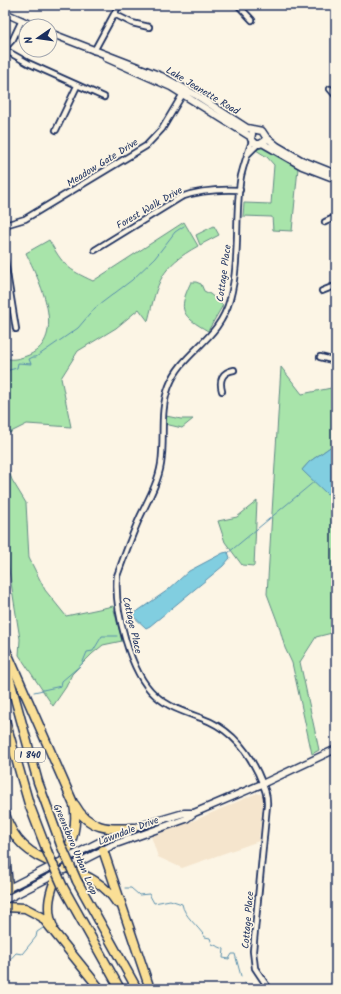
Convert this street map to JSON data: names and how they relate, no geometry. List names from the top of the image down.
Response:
{
  "streets": {
    "highway": ["I 840", "Greensboro Urban Loop"],
    "street": [
      "Lake Jeanette Road",
      "Meadow Gate Drive",
      "Forest Walk Drive",
      "Cottage Place",
      "Lawndale Drive"
    ]
  },
  "crossings": [
    ["Lake Jeanette Road", "Meadow Gate Drive"],
    ["Lake Jeanette Road", "Cottage Place"],
    ["Forest Walk Drive", "Cottage Place"],
    ["Cottage Place", "Lawndale Drive"]
  ],
  "north": "left"
}
